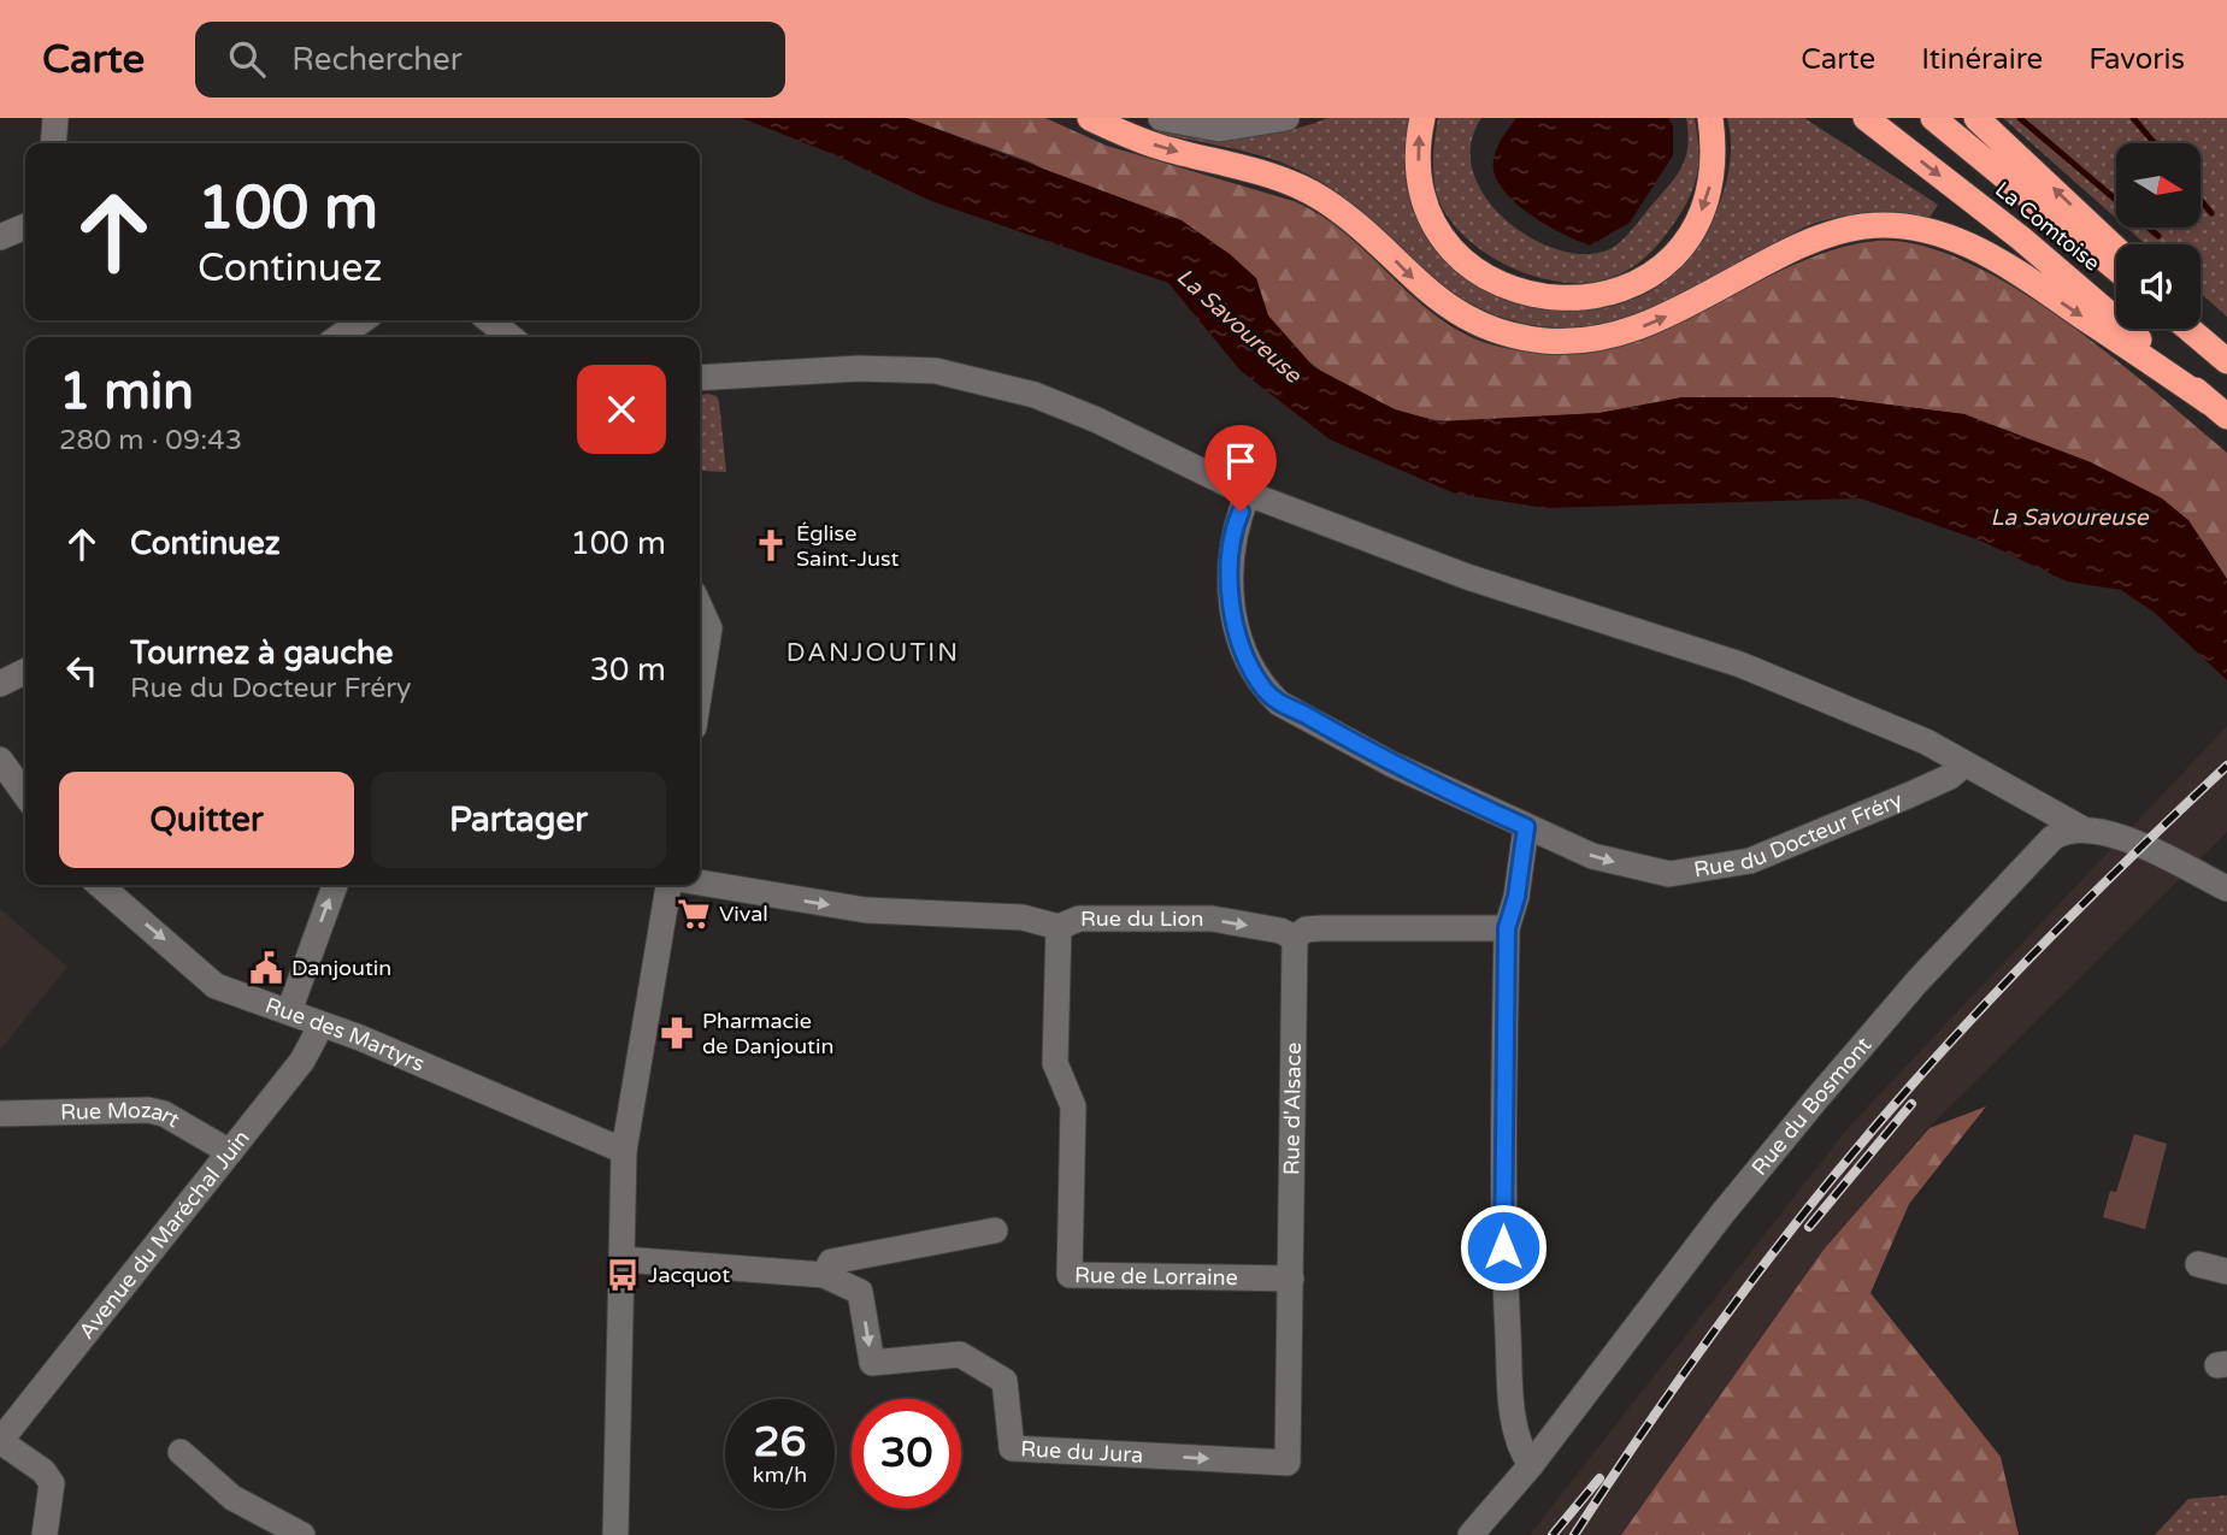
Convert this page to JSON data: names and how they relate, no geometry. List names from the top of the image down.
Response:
{
  "streets": {
    "highway": ["La Comtoise"],
    "street": [
      "Rue du Docteur Fréry",
      "Rue du Lion",
      "Rue des Martyrs",
      "Rue du Bosmont",
      "Rue d'Alsace",
      "Rue Mozart",
      "Avenue du Maréchal Juin",
      "Rue de Lorraine",
      "Rue du Jura"
    ]
  },
  "crossings": [
    ["Rue du Lion", "Rue d'Alsace"],
    ["Rue du Lion", "Rue de Lorraine"],
    ["Rue des Martyrs", "Avenue du Maréchal Juin"],
    ["Rue d'Alsace", "Rue de Lorraine"],
    ["Rue d'Alsace", "Rue du Jura"],
    ["Rue Mozart", "Avenue du Maréchal Juin"],
    ["Rue de Lorraine", "Rue du Jura"]
  ],
  "one_way": ["Rue du Docteur Fréry", "Rue du Lion", "Rue des Martyrs"],
  "districts": ["DANJOUTIN"],
  "water": ["La Savoureuse"],
  "places": {
    "church": ["Église Saint-Just"],
    "supermarket": ["Vival"],
    "public building": ["Danjoutin"],
    "pharmacy": ["Pharmacie de Danjoutin"],
    "bus stop": ["Jacquot"]
  },
  "north": "right",
  "page": {
    "header": "Carte",
    "search": "Rechercher",
    "nav": ["Carte", "Itinéraire", "Favoris"],
    "turn": ["100 m", "Continuez"],
    "heading": ["1 min", "280 m · 09:43"],
    "list": [
      {
        "name": "Continuez",
        "value": "100 m"
      },
      {
        "name": "Tournez à gauche",
        "note": "Rue du Docteur Fréry",
        "value": "30 m"
      }
    ],
    "buttons": ["Quitter", "Partager"],
    "speed": "26 km/h",
    "limit": "30"
  }
}
